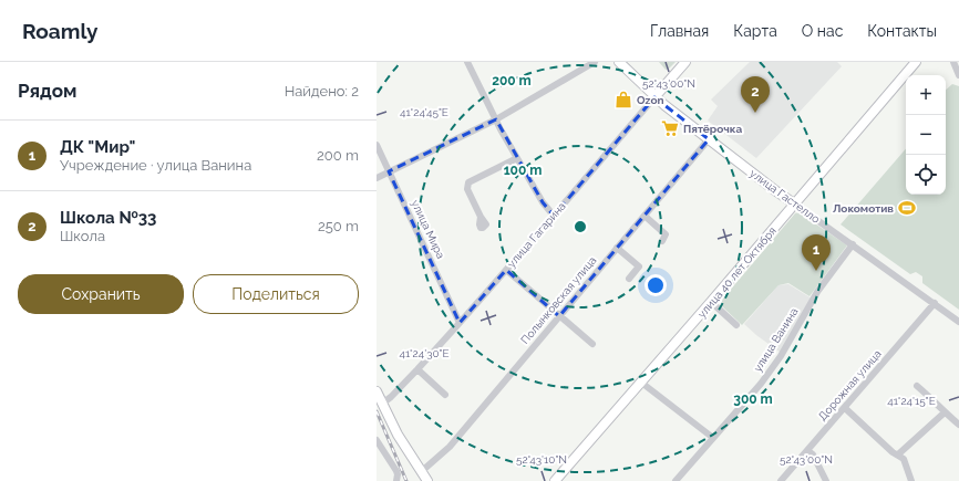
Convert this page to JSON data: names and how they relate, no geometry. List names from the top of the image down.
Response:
{
  "streets": {
    "main road": ["улица Гастелло", "улица Гагарина", "улица 40 лет Октября"],
    "street": [
      "улица Мира",
      "Полынковская улица",
      "улица Ванина",
      "Дорожная улица"
    ]
  },
  "crossings": [
    ["улица Гастелло", "улица Гагарина"],
    ["улица Гастелло", "улица 40 лет Октября"],
    ["улица Гастелло", "Полынковская улица"],
    ["улица Гастелло", "улица Ванина"],
    ["улица Гастелло", "Дорожная улица"],
    ["улица Мира", "улица Гагарина"]
  ],
  "places": {
    "shop": ["Ozon"],
    "supermarket": ["Пятёрочка"],
    "sports": ["Локомотив"]
  },
  "page": {
    "header": "Roamly",
    "nav": [
      "Главная",
      "Карта",
      "О нас",
      "Контакты"
    ],
    "heading": ["Рядом", "Найдено: 2"],
    "map_buttons": ["+", "−"],
    "pins": ["2", "1"],
    "list": [
      {
        "mark": "1",
        "name": "ДК \"Мир\"",
        "note": "Учреждение · улица Ванина",
        "value": "200 m"
      },
      {
        "mark": "2",
        "name": "Школа №33",
        "note": "Школа",
        "value": "250 m"
      }
    ],
    "buttons": ["Сохранить", "Поделиться"]
  },
  "coordinates": [
    "52°43'00\"N",
    "41°24'45\"E",
    "41°24'30\"E",
    "41°24'15\"E",
    "52°43'10\"N"
  ],
  "rings": ["200 m", "100 m", "300 m"]
}
